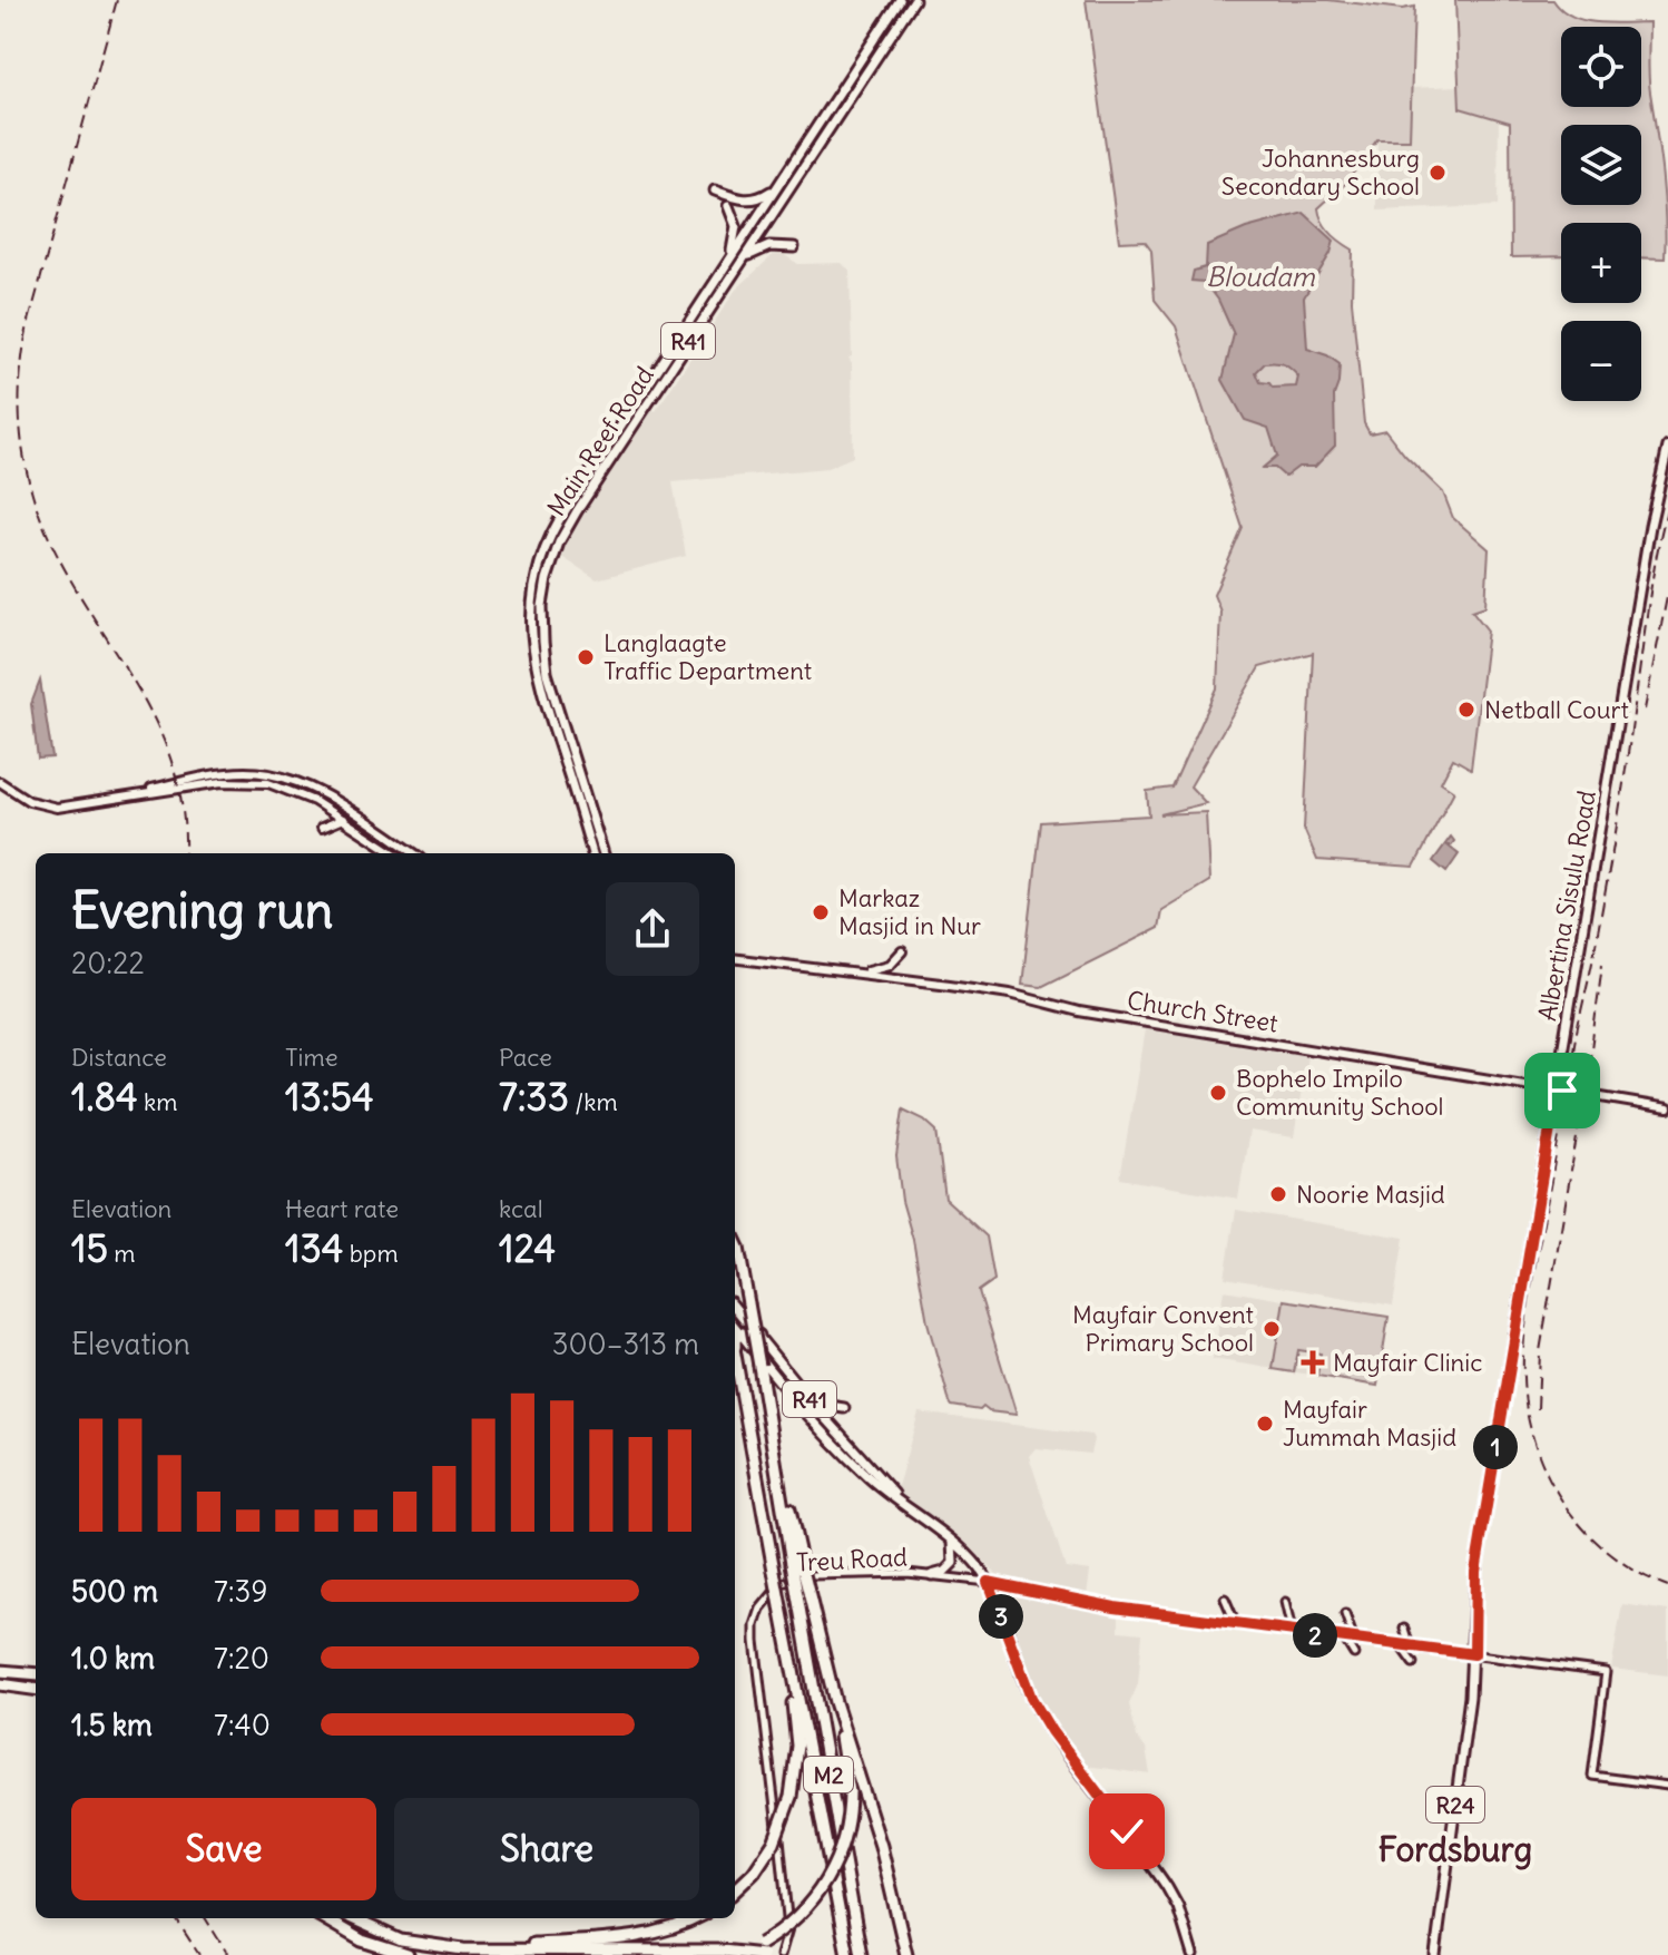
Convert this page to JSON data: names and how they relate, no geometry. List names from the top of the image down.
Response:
{
  "streets": {
    "highway": ["M2"],
    "main road": [
      "R41",
      "Main Reef Road",
      "Albertina Sisulu Road",
      "Church Street",
      "R24"
    ],
    "street": ["Treu Road"]
  },
  "crossings": [
    ["R41", "Treu Road"],
    ["R41", "M2"],
    ["Albertina Sisulu Road", "Church Street"],
    ["Albertina Sisulu Road", "Treu Road"]
  ],
  "districts": ["Fordsburg"],
  "water": ["Bloudam"],
  "places": {
    "other": [
      "Johannesburg Secondary School",
      "Langlaagte Traffic Department",
      "Netball Court",
      "Markaz Masjid in Nur",
      "Bophelo Impilo Community School",
      "Noorie Masjid",
      "Mayfair Convent Primary School",
      "Mayfair Jummah Masjid"
    ],
    "health": ["Mayfair Clinic"]
  },
  "page": {
    "map_buttons": ["+", "−"],
    "heading": ["Evening run", "20:22"],
    "stats": [
      ["Distance", "1.84 km"],
      ["Time", "13:54"],
      ["Pace", "7:33 /km"],
      ["Elevation", "15 m"],
      ["Heart rate", "134 bpm"],
      ["kcal", "124"]
    ],
    "chart": ["Elevation", "300–313 m"],
    "pins": ["1", "3", "2"],
    "list": [
      {
        "name": "500 m",
        "note": "7:39"
      },
      {
        "name": "1.0 km",
        "note": "7:20"
      },
      {
        "name": "1.5 km",
        "note": "7:40"
      }
    ],
    "buttons": ["Save", "Share"]
  }
}
